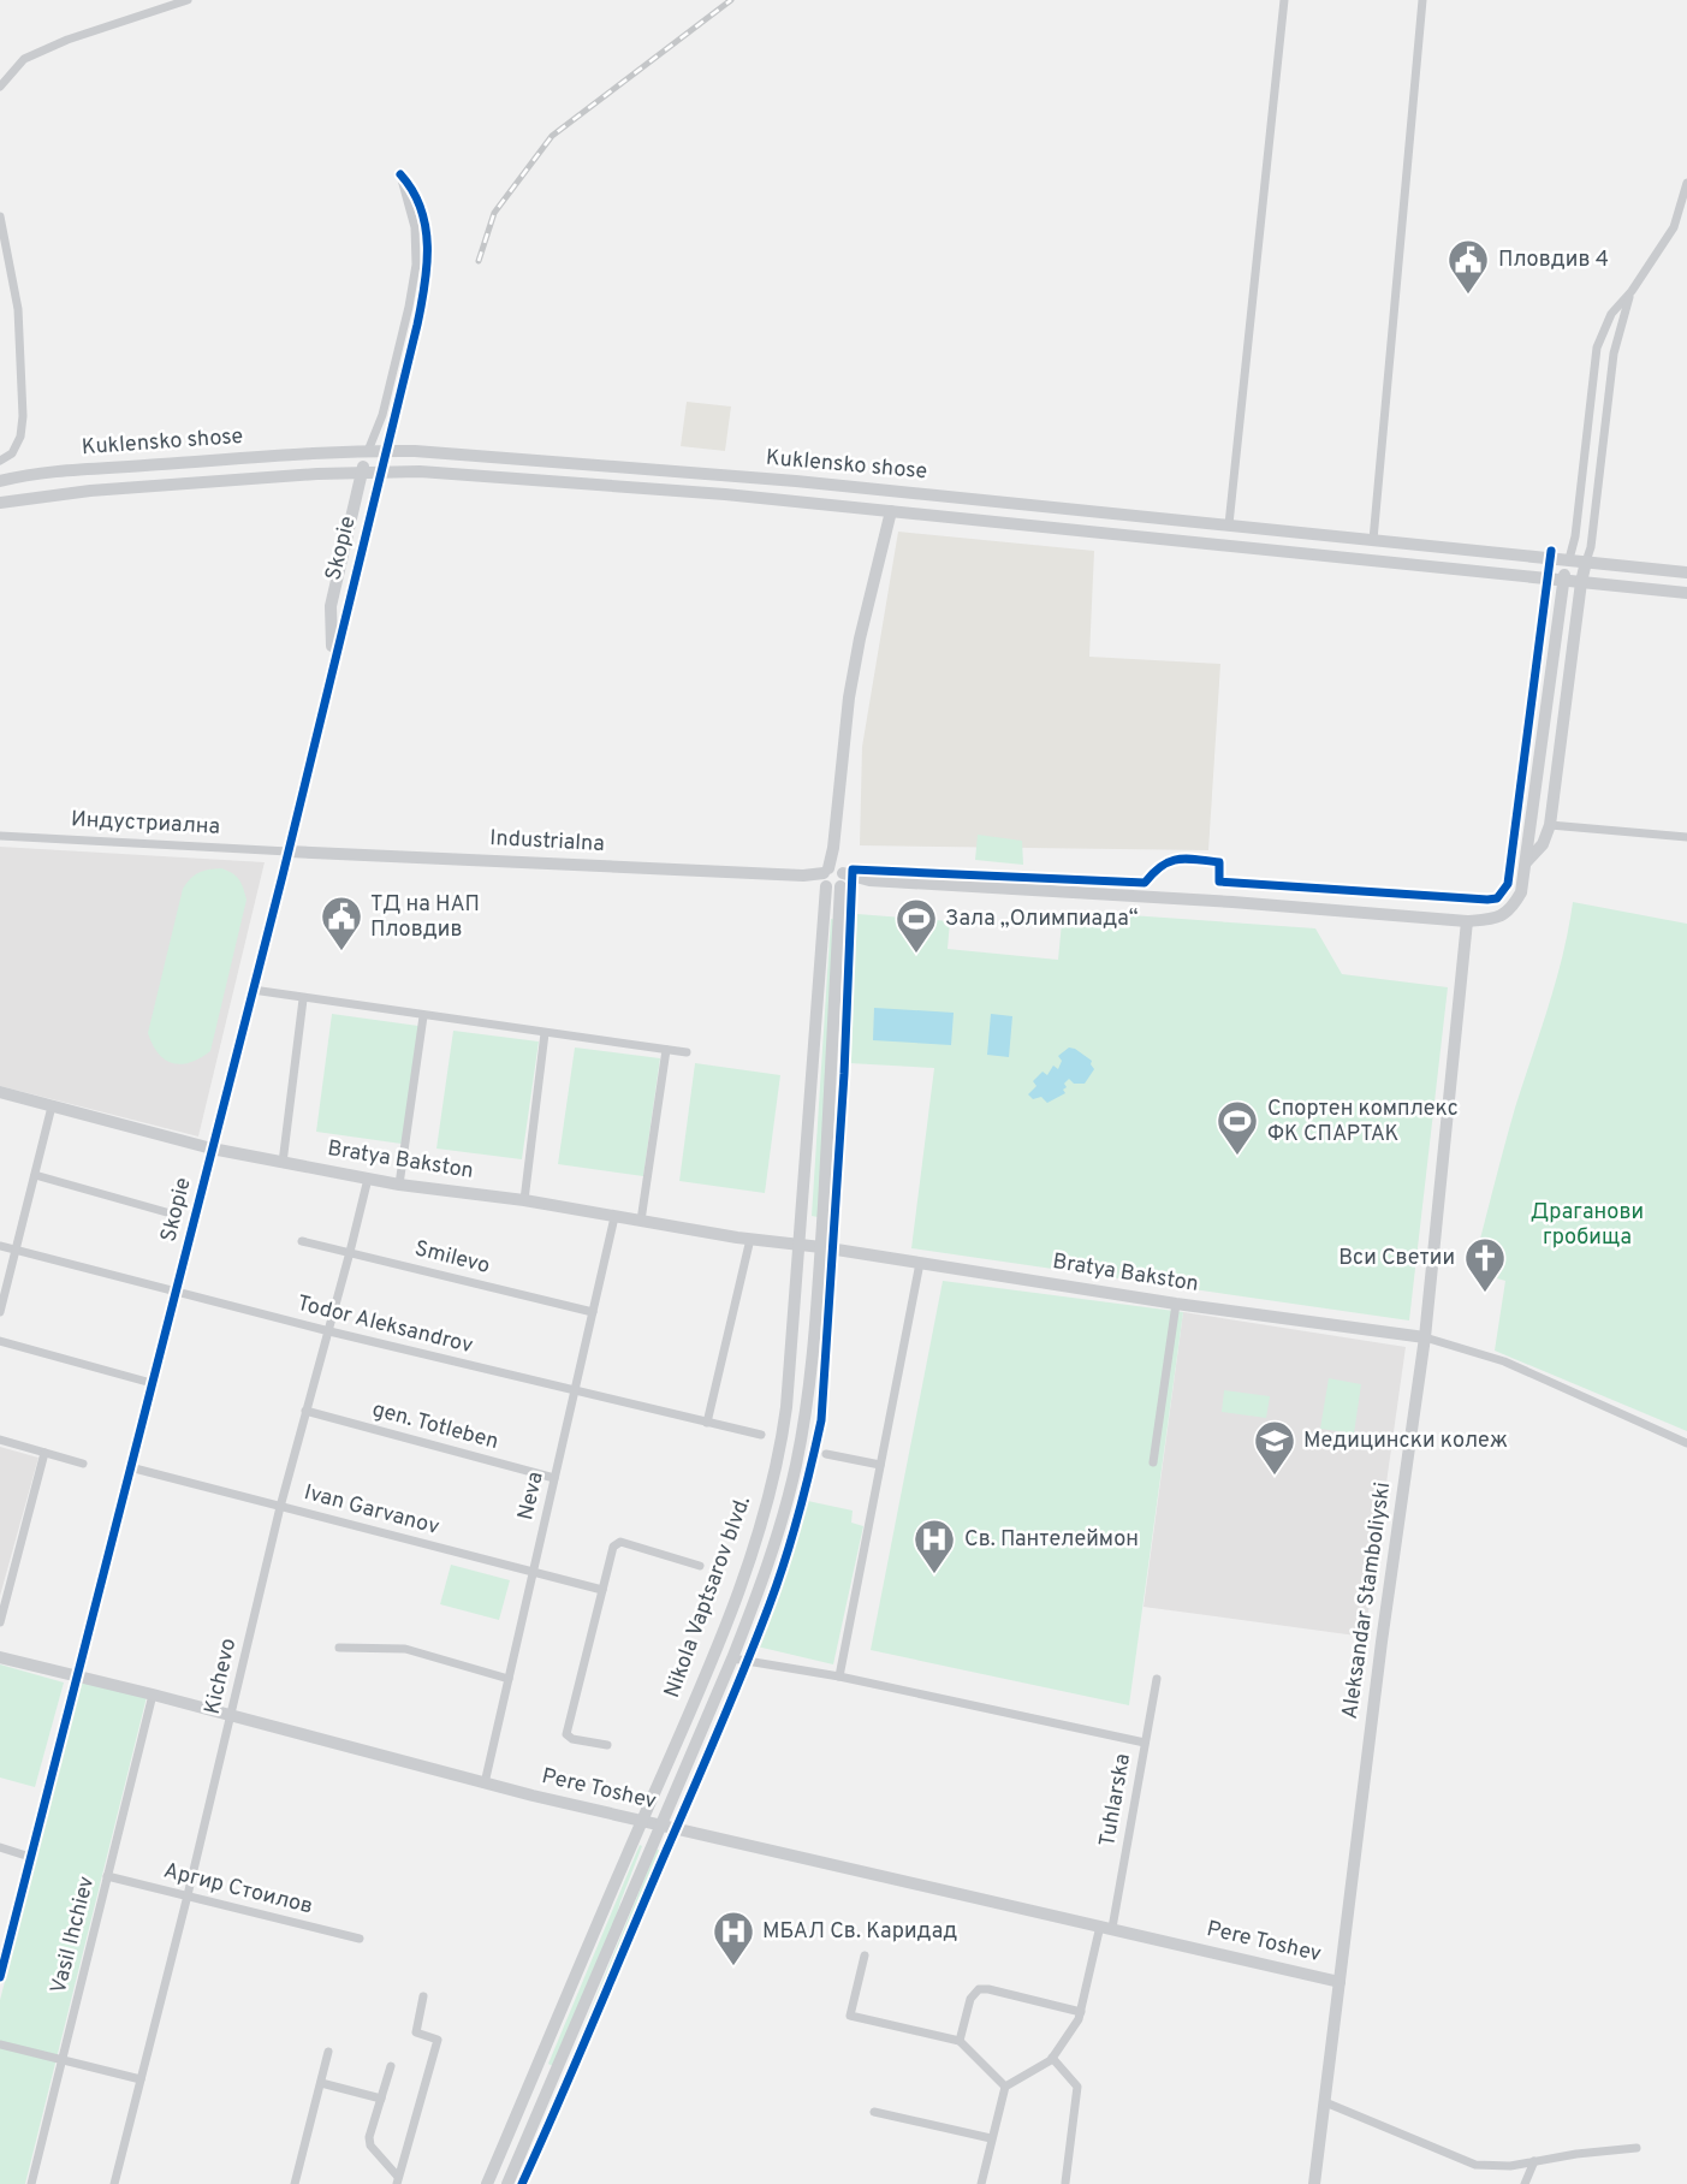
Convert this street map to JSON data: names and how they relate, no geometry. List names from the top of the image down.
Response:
{
  "streets": {
    "street": [
      "Kuklensko shose",
      "Skopie",
      "Индустриална",
      "Industrialna",
      "Bratya Bakston",
      "Smilevo",
      "Todor Aleksandrov",
      "gen. Totleben",
      "Neva",
      "Ivan Garvanov",
      "Nikola Vaptsarov blvd.",
      "Aleksandar Stamboliyski",
      "Kichevo",
      "Pere Toshev",
      "Tuhlarska",
      "Аргир Стоилов",
      "Vasil Ihchiev"
    ]
  },
  "crossings": [
    ["Kuklensko shose", "Skopie"],
    ["Kuklensko shose", "Industrialna"],
    ["Kuklensko shose", "Nikola Vaptsarov blvd."],
    ["Skopie", "Индустриална"],
    ["Skopie", "Industrialna"],
    ["Skopie", "Bratya Bakston"],
    ["Skopie", "Todor Aleksandrov"],
    ["Skopie", "Ivan Garvanov"],
    ["Skopie", "Pere Toshev"],
    ["Индустриална", "Industrialna"],
    ["Industrialna", "Nikola Vaptsarov blvd."],
    ["Industrialna", "Aleksandar Stamboliyski"],
    ["Bratya Bakston", "Neva"],
    ["Bratya Bakston", "Nikola Vaptsarov blvd."],
    ["Bratya Bakston", "Aleksandar Stamboliyski"],
    ["Bratya Bakston", "Kichevo"],
    ["Smilevo", "Neva"],
    ["Smilevo", "Kichevo"],
    ["Todor Aleksandrov", "Neva"],
    ["Todor Aleksandrov", "Kichevo"],
    ["gen. Totleben", "Neva"],
    ["gen. Totleben", "Kichevo"],
    ["Neva", "Ivan Garvanov"],
    ["Neva", "Pere Toshev"],
    ["Ivan Garvanov", "Kichevo"],
    ["Nikola Vaptsarov blvd.", "Pere Toshev"],
    ["Aleksandar Stamboliyski", "Pere Toshev"],
    ["Kichevo", "Pere Toshev"],
    ["Kichevo", "Аргир Стоилов"],
    ["Pere Toshev", "Tuhlarska"],
    ["Pere Toshev", "Vasil Ihchiev"],
    ["Аргир Стоилов", "Vasil Ihchiev"]
  ],
  "parks": ["Драганови гробища"],
  "places": {
    "public building": ["Пловдив 4", "ТД на НАП Пловдив"],
    "sports": ["Зала „Олимпиада“", "Спортен комплекс ФК СПАРТАК"],
    "church": ["Вси Светии"],
    "school or university": ["Медицински колеж"],
    "hospital": ["Св. Пантелеймон", "МБАЛ Св. Каридад"]
  }
}
